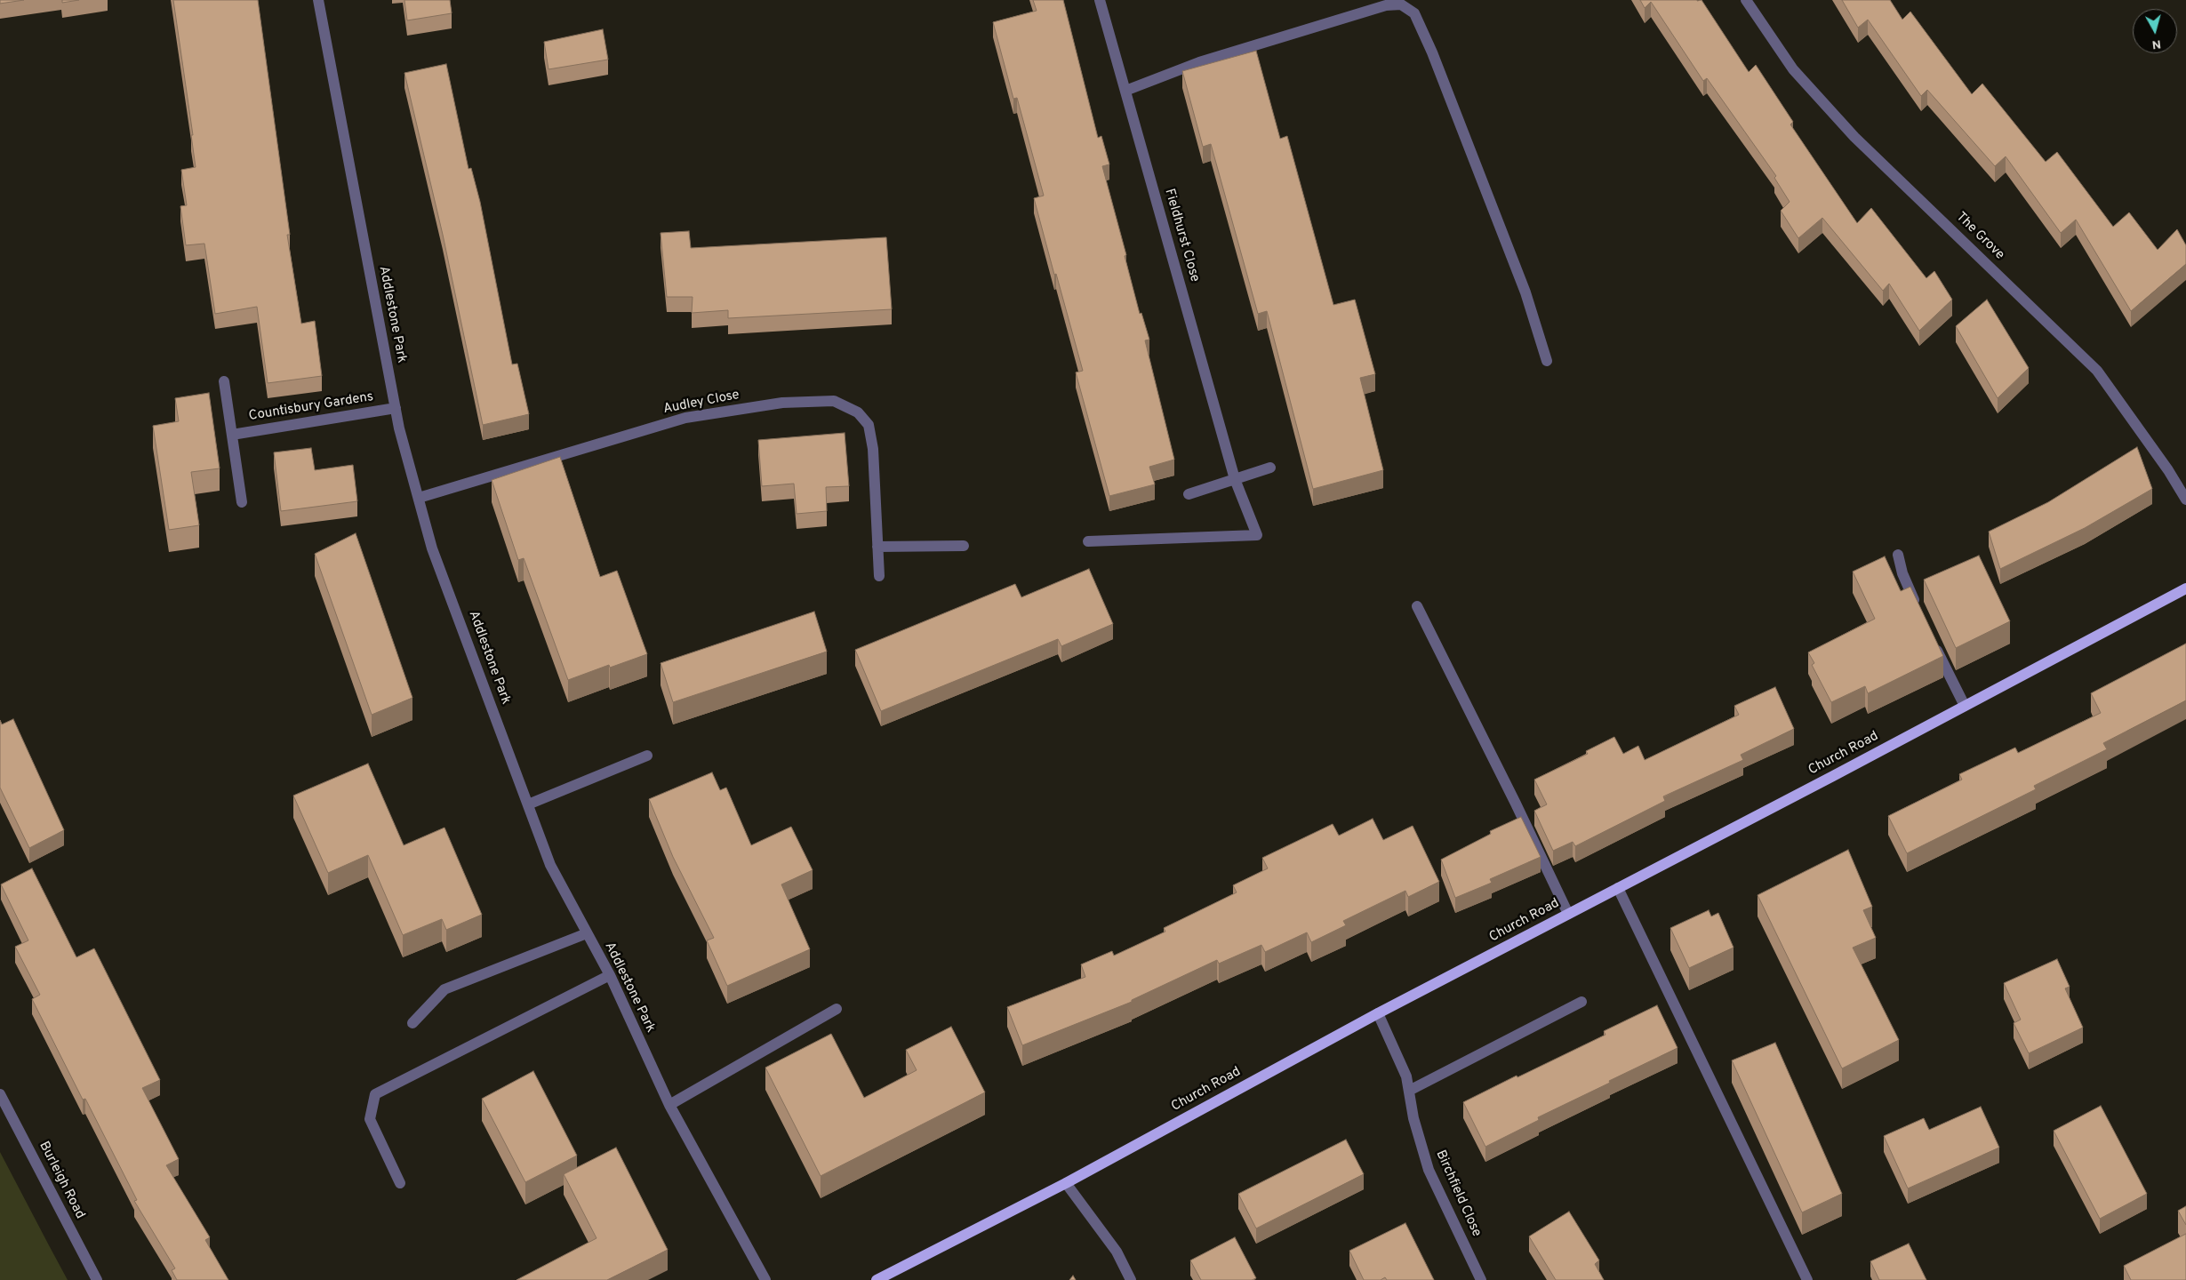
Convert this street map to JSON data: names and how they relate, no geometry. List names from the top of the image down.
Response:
{
  "streets": {
    "main road": ["Church Road"],
    "street": [
      "Fieldhurst Close",
      "The Grove",
      "Addlestone Park",
      "Audley Close",
      "Countisbury Gardens",
      "Burleigh Road",
      "Birchfield Close"
    ]
  },
  "crossings": [
    ["Addlestone Park", "Audley Close"],
    ["Addlestone Park", "Countisbury Gardens"],
    ["Church Road", "Birchfield Close"]
  ],
  "north": "bottom"
}
